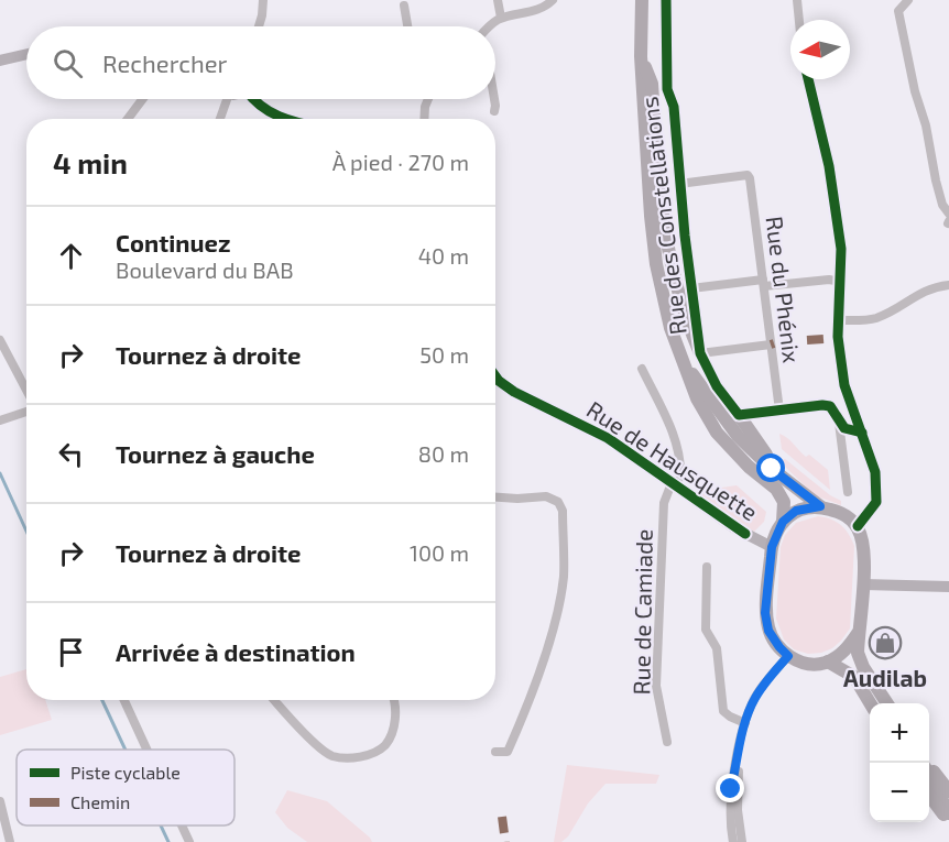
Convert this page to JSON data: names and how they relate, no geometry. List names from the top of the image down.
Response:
{
  "streets": {
    "street": [
      "Rue des Constellations",
      "Rue du Phénix",
      "Rue de Hausquette",
      "Rue de Camiade"
    ]
  },
  "crossings": [
    ["Rue des Constellations", "Rue du Phénix"],
    ["Rue de Hausquette", "Rue de Camiade"]
  ],
  "places": {
    "shop": ["Audilab"]
  },
  "legend": ["Piste cyclable", "Chemin"],
  "north": "left",
  "page": {
    "search": "Rechercher",
    "heading": ["4 min", "À pied · 270 m"],
    "list": [
      ["Continuez", "Boulevard du BAB", "40 m"],
      ["Tournez à droite", "50 m"],
      ["Tournez à gauche", "80 m"],
      ["Tournez à droite", "100 m"],
      "Arrivée à destination"
    ],
    "map_buttons": ["+", "−"]
  }
}
